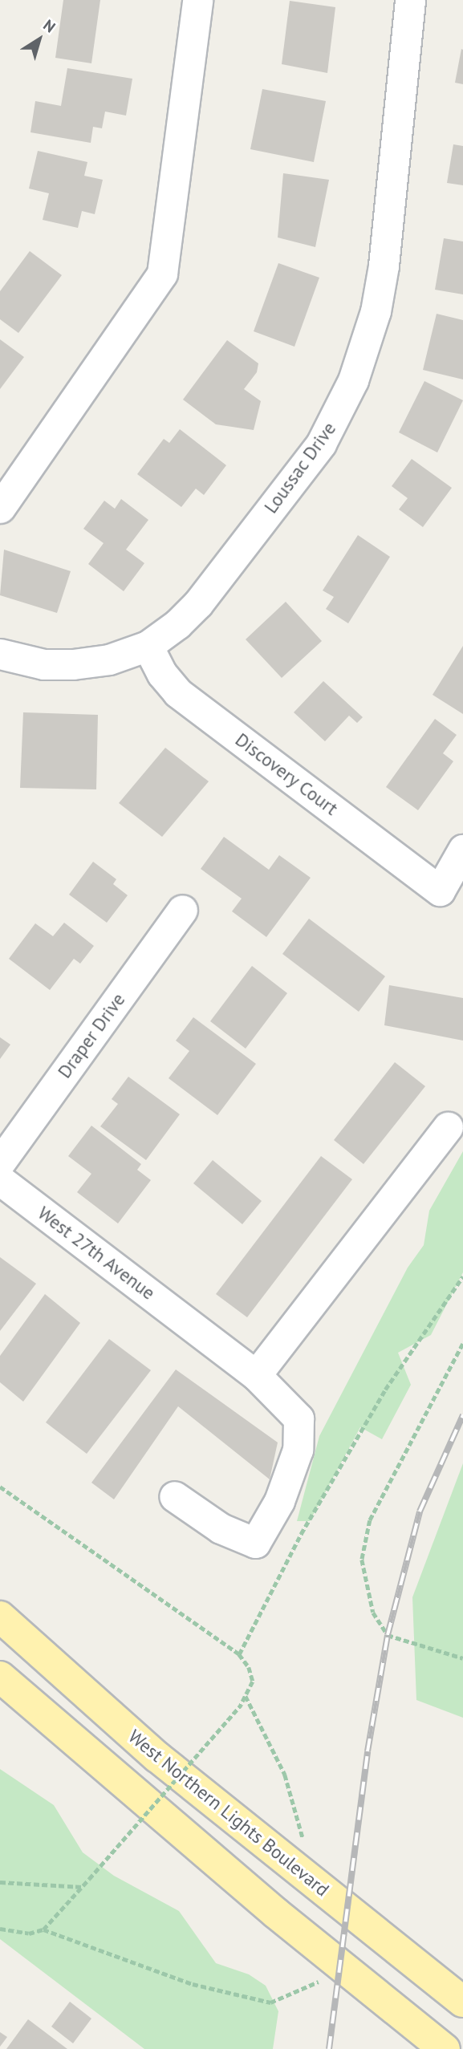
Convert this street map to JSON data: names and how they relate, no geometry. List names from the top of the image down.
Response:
{
  "streets": {
    "main road": ["West Northern Lights Boulevard"],
    "street": [
      "Loussac Drive",
      "Discovery Court",
      "Draper Drive",
      "West 27th Avenue"
    ]
  },
  "crossings": [
    ["Loussac Drive", "Discovery Court"]
  ],
  "north": "top right"
}
